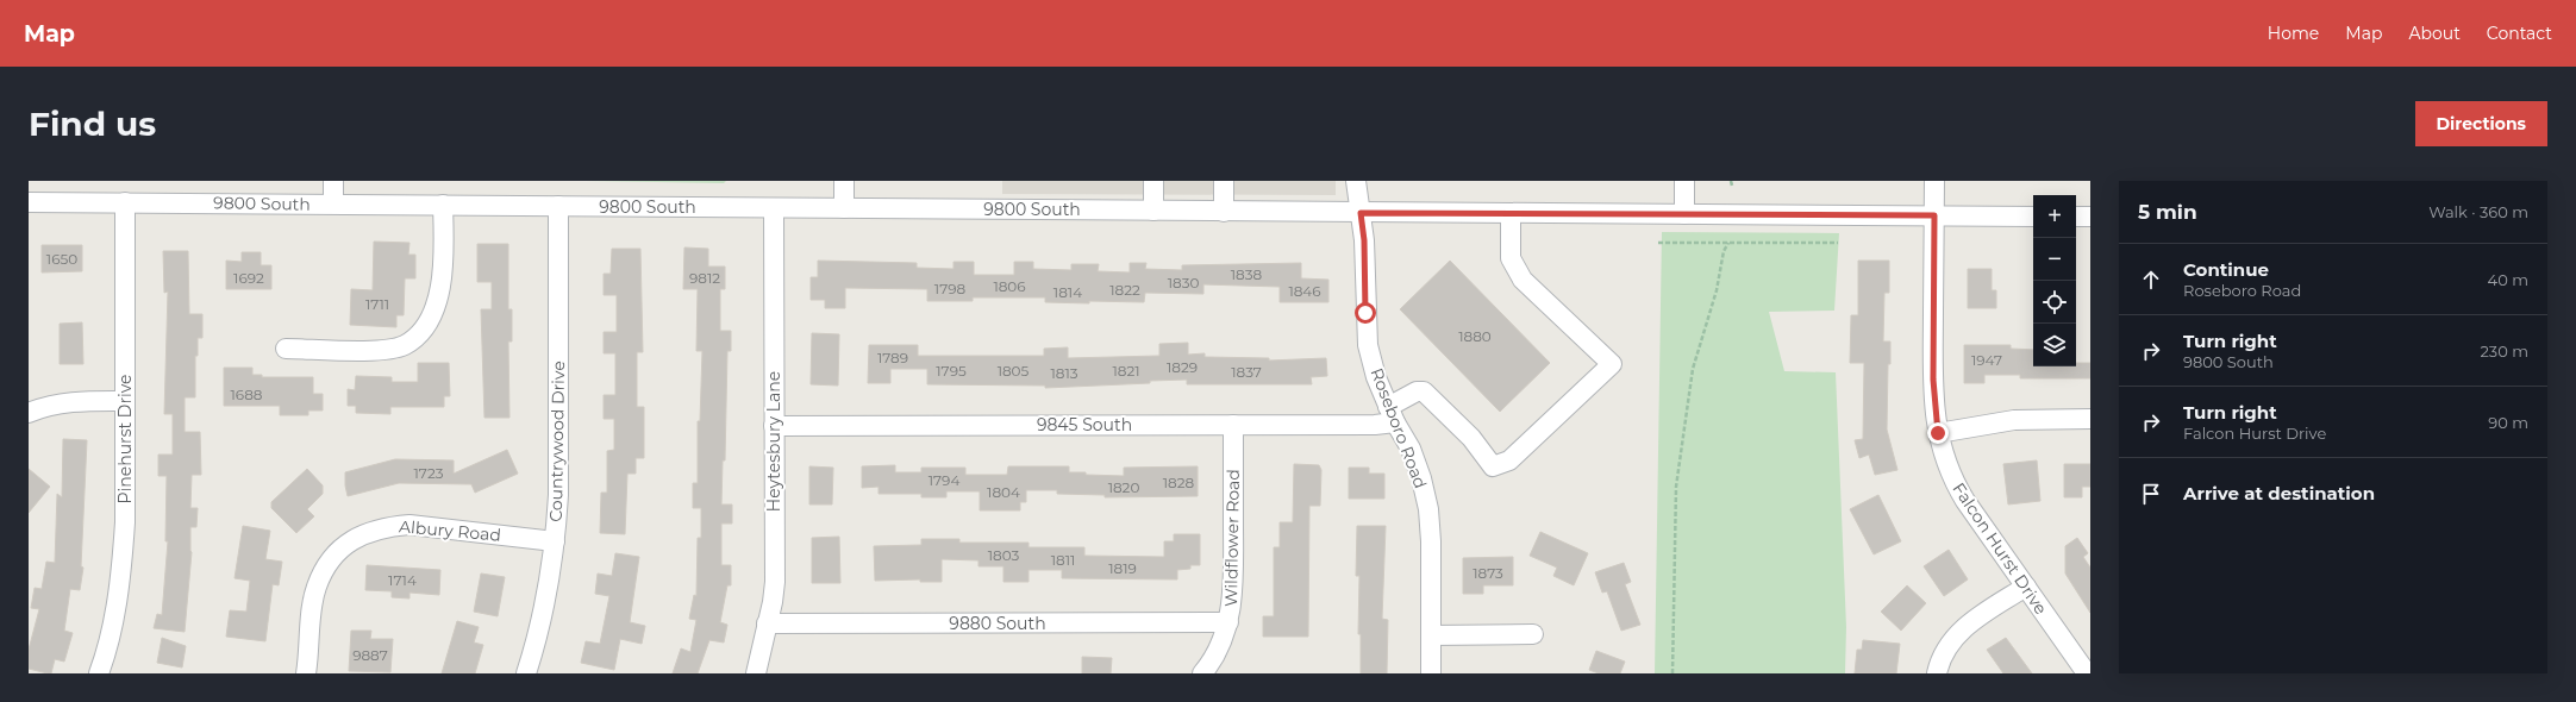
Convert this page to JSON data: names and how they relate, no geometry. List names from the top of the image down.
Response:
{
  "streets": {
    "street": [
      "9800 South",
      "9845 South",
      "Roseboro Road",
      "Pinehurst Drive",
      "Countrywood Drive",
      "Heytesbury Lane",
      "Albury Road",
      "Wildflower Road",
      "Falcon Hurst Drive",
      "9880 South"
    ]
  },
  "crossings": [
    ["9800 South", "Roseboro Road"],
    ["9800 South", "Pinehurst Drive"],
    ["9800 South", "Countrywood Drive"],
    ["9800 South", "Heytesbury Lane"],
    ["9800 South", "Falcon Hurst Drive"],
    ["9845 South", "Roseboro Road"],
    ["9845 South", "Heytesbury Lane"],
    ["9845 South", "Wildflower Road"],
    ["Countrywood Drive", "Albury Road"],
    ["Heytesbury Lane", "9880 South"],
    ["Wildflower Road", "9880 South"]
  ],
  "house_numbers": [
    "1650",
    "1838",
    "1692",
    "9812",
    "1830",
    "1806",
    "1798",
    "1822",
    "1846",
    "1814",
    "1711",
    "1880",
    "1789",
    "1947",
    "1829",
    "1795",
    "1805",
    "1821",
    "1837",
    "1813",
    "1688",
    "1723",
    "1794",
    "1828",
    "1820",
    "1804",
    "1803",
    "1811",
    "1819",
    "1873",
    "1714",
    "9887"
  ],
  "page": {
    "header": "Map",
    "nav": [
      "Home",
      "Map",
      "About",
      "Contact"
    ],
    "buttons": "Directions",
    "title": "Find us",
    "heading": ["5 min", "Walk · 360 m"],
    "map_buttons": ["+", "−"],
    "list": [
      ["Continue", "Roseboro Road", "40 m"],
      ["Turn right", "9800 South", "230 m"],
      ["Turn right", "Falcon Hurst Drive", "90 m"],
      "Arrive at destination"
    ]
  }
}
